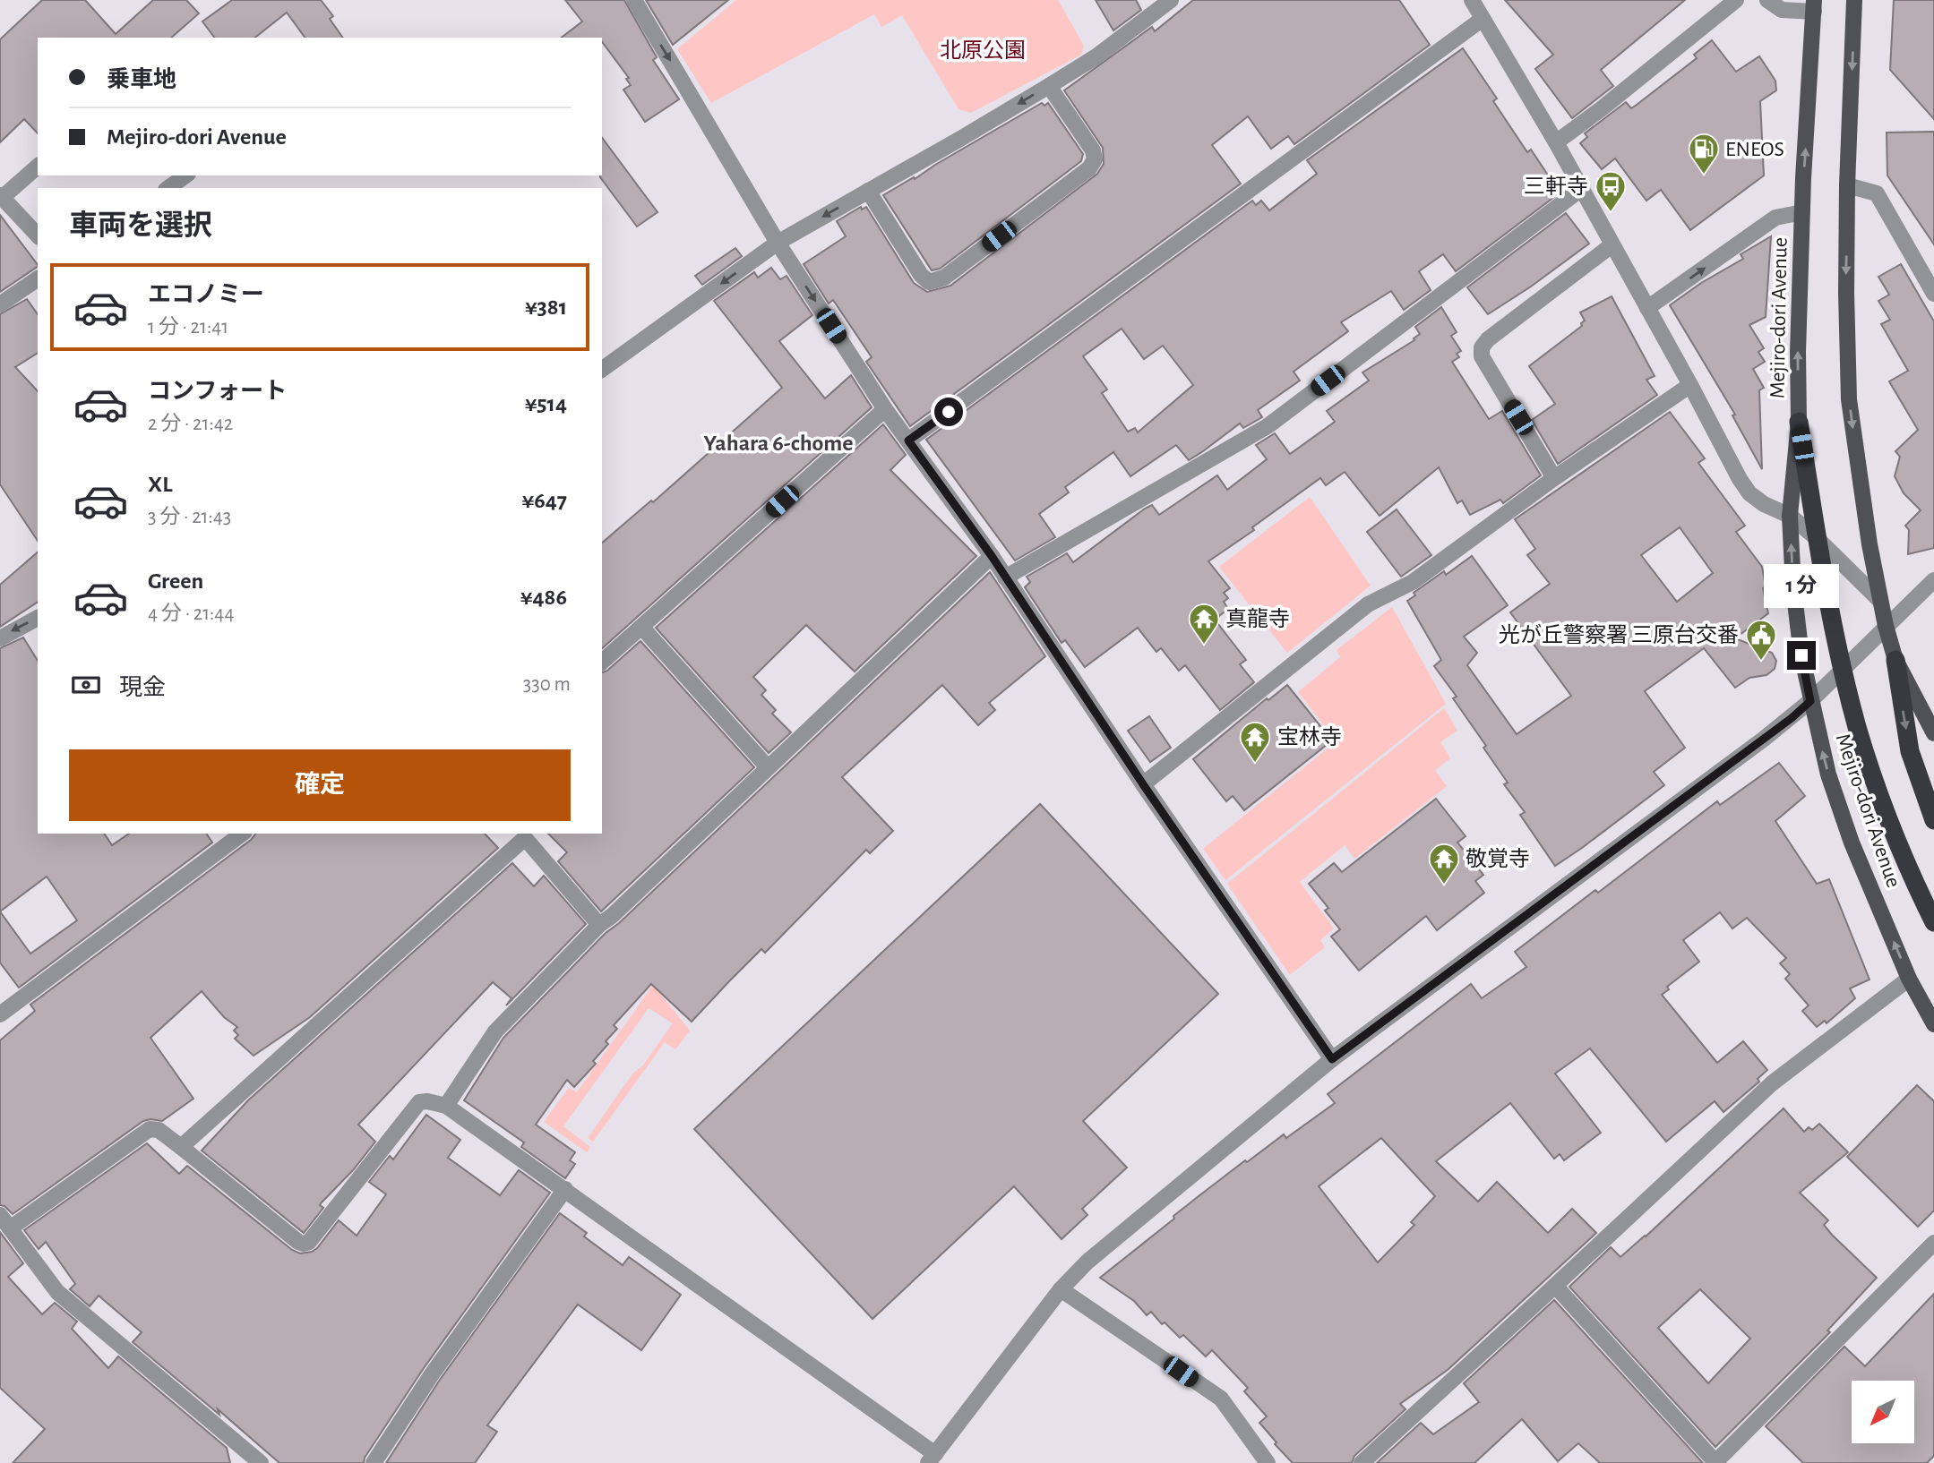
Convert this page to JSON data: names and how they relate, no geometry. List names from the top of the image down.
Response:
{
  "streets": {
    "main road": ["Mejiro-dori Avenue"]
  },
  "districts": ["Yahara 6-chome"],
  "parks": ["北原公園"],
  "places": {
    "fuel station": ["ENEOS"],
    "bus stop": ["三軒寺"],
    "temple": ["真龍寺", "宝林寺", "敬覚寺"],
    "public building": ["光が丘警察署 三原台交番"]
  },
  "north": "bottom left",
  "page": {
    "banner": ["乗車地", "Mejiro-dori Avenue"],
    "heading": "車両を選択",
    "list": [
      {
        "name": "エコノミー",
        "note": "1 分 · 21:41",
        "value": "¥381"
      },
      {
        "name": "コンフォート",
        "note": "2 分 · 21:42",
        "value": "¥514"
      },
      {
        "name": "XL",
        "note": "3 分 · 21:43",
        "value": "¥647"
      },
      {
        "name": "Green",
        "note": "4 分 · 21:44",
        "value": "¥486"
      }
    ],
    "bubble": "1 分",
    "pay": ["現金", "330 m"],
    "buttons": "確定"
  }
}
